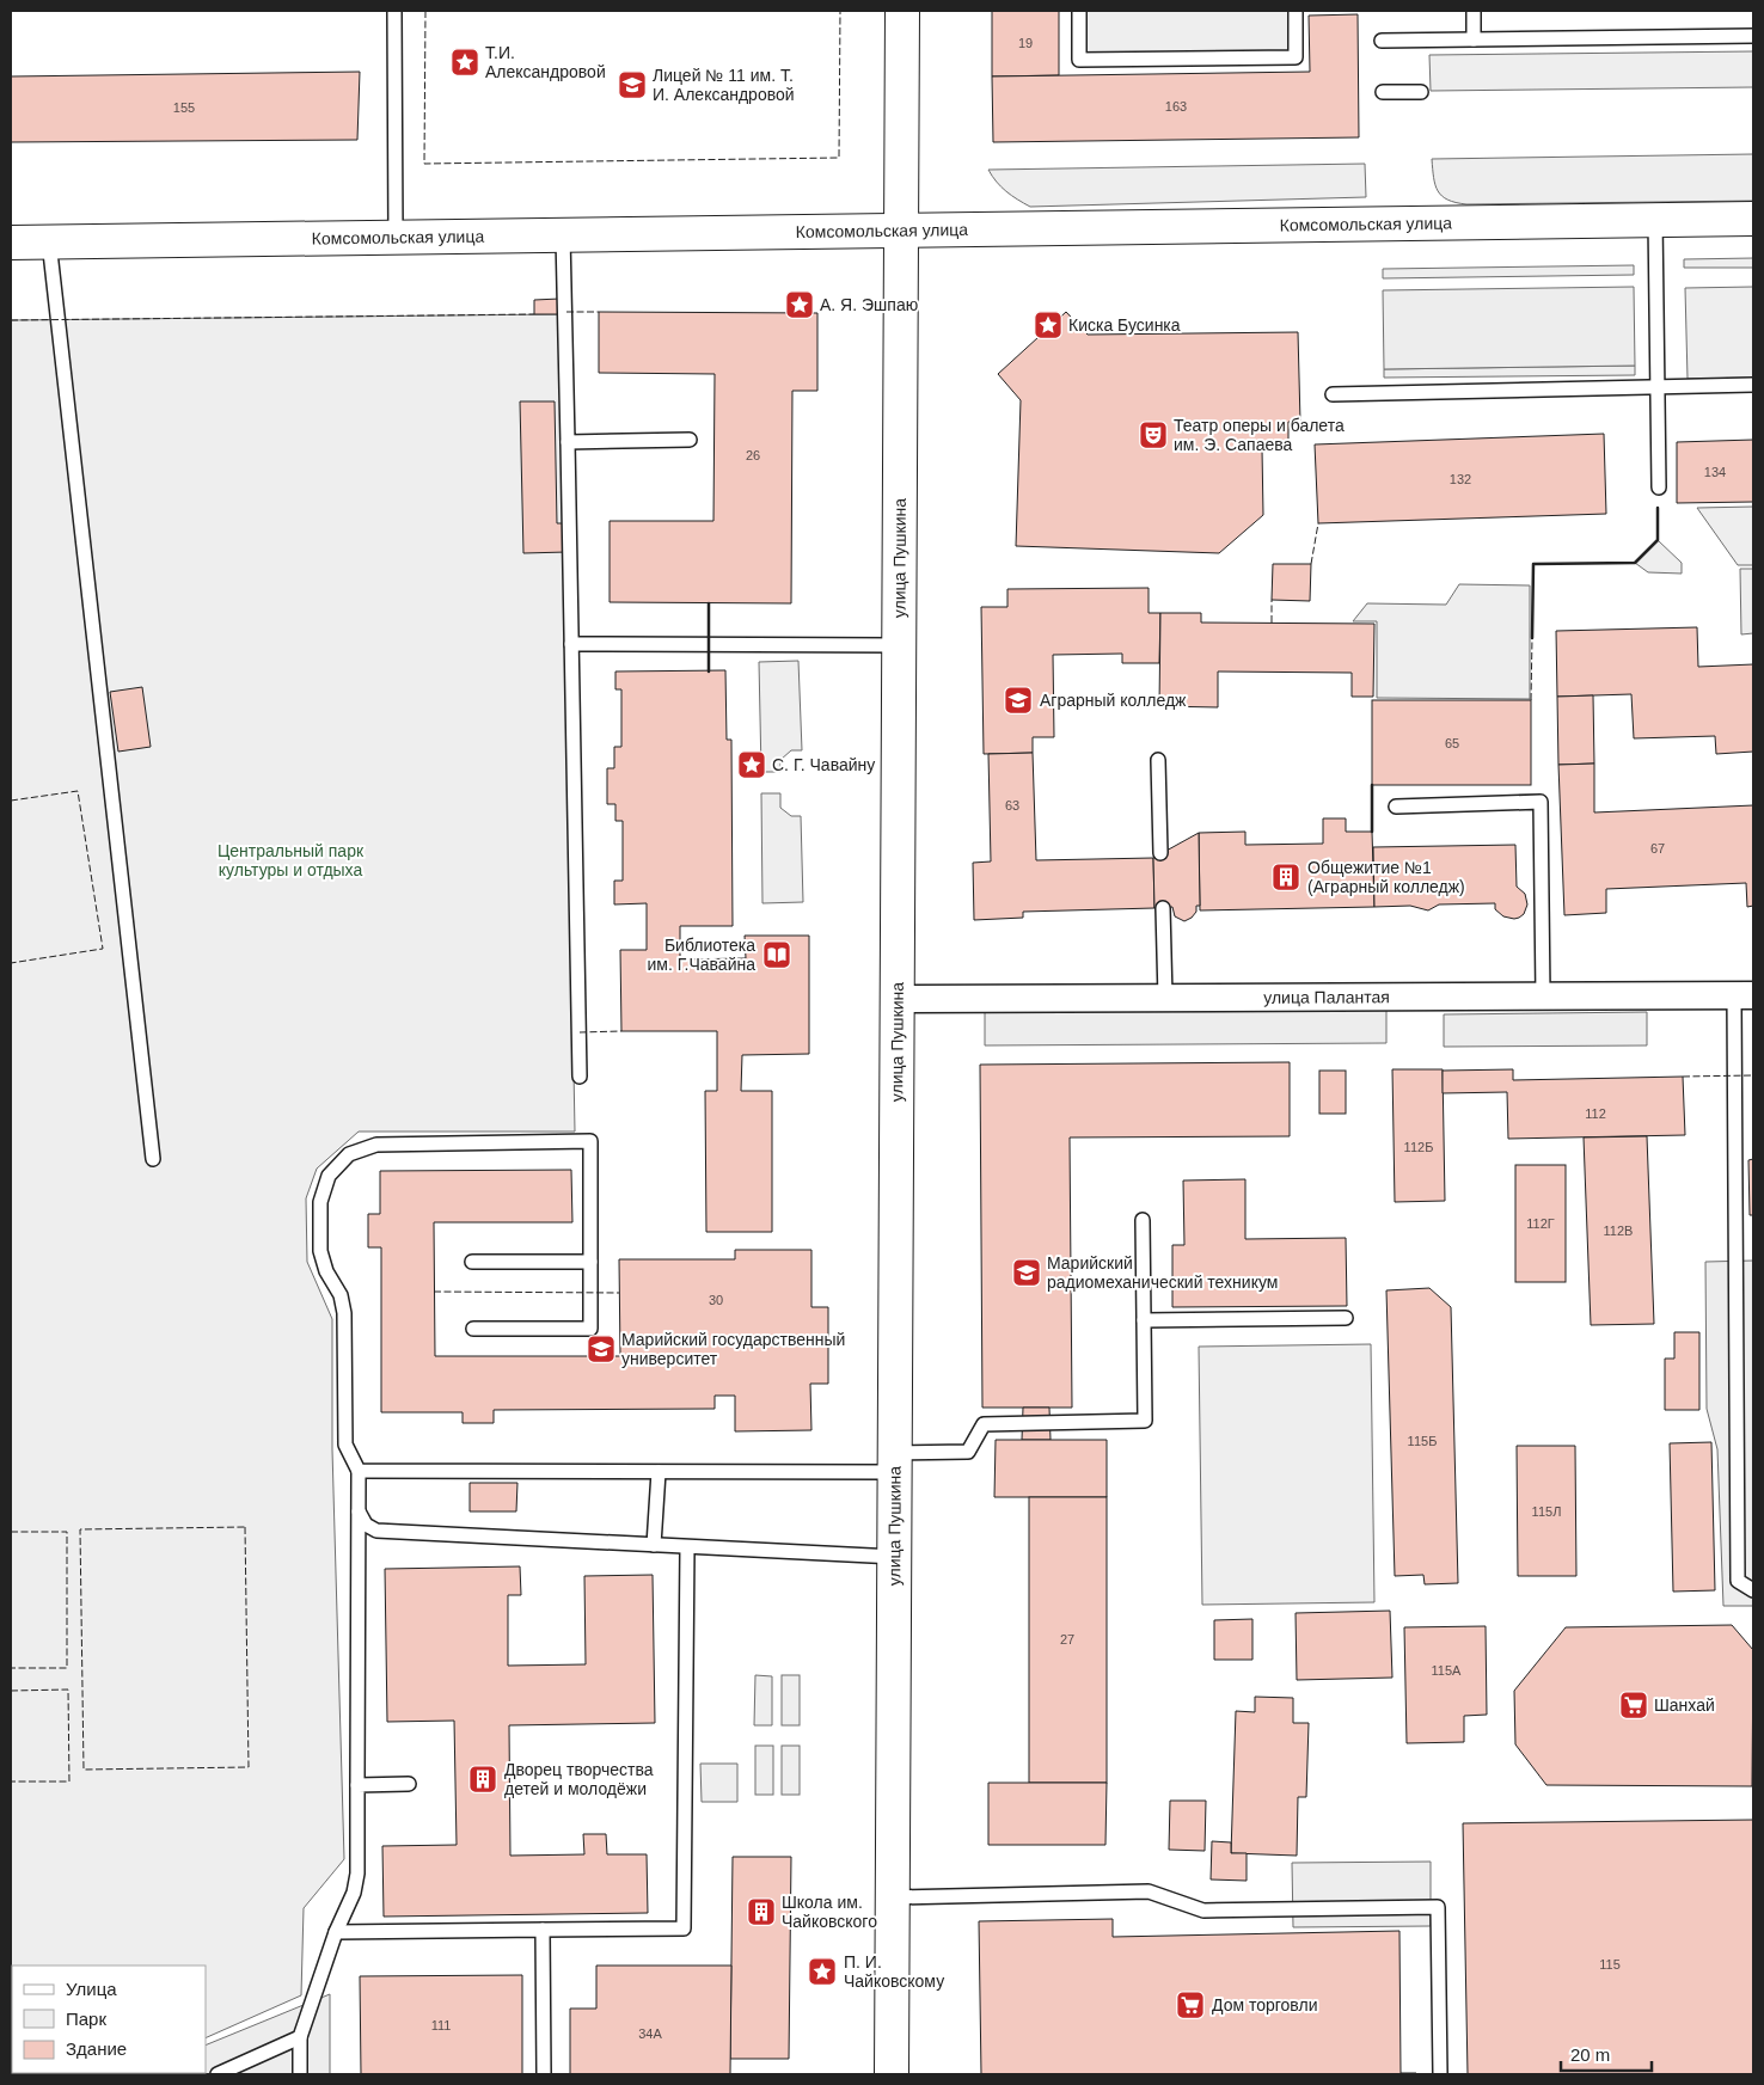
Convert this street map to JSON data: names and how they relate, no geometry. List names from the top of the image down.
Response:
{
  "streets": {
    "street": ["Комсомольская улица", "улица Пушкина", "улица Палантая"]
  },
  "crossings": [
    ["Комсомольская улица", "улица Пушкина"],
    ["улица Пушкина", "улица Палантая"]
  ],
  "parks": ["Центральный парк культуры и отдыха"],
  "places": {
    "place": [
      "Т.И. Александровой",
      "А. Я. Эшпаю",
      "Киска Бусинка",
      "С. Г. Чавайну",
      "П. И. Чайковскому"
    ],
    "school or university": [
      "Лицей № 11 им. Т. И. Александровой",
      "Аграрный колледж",
      "Марийский радиомеханический техникум",
      "Марийский государственный университет"
    ],
    "theatre": ["Театр оперы и балета им. Э. Сапаева"],
    "building": ["Общежитие №1 (Аграрный колледж)", "Дворец творчества детей и молодёжи", "Школа им. Чайковского"],
    "library": ["Библиотека им. Г.Чавайна"],
    "supermarket": ["Шанхай", "Дом торговли"]
  },
  "house_numbers": [
    "19",
    "163",
    "155",
    "26",
    "134",
    "132",
    "65",
    "63",
    "67",
    "112",
    "112Б",
    "112Г",
    "112В",
    "30",
    "115Б",
    "115Л",
    "27",
    "115А",
    "115",
    "111",
    "34А"
  ],
  "legend": ["Улица", "Парк", "Здание"],
  "scale_bar": "20 m"
}
